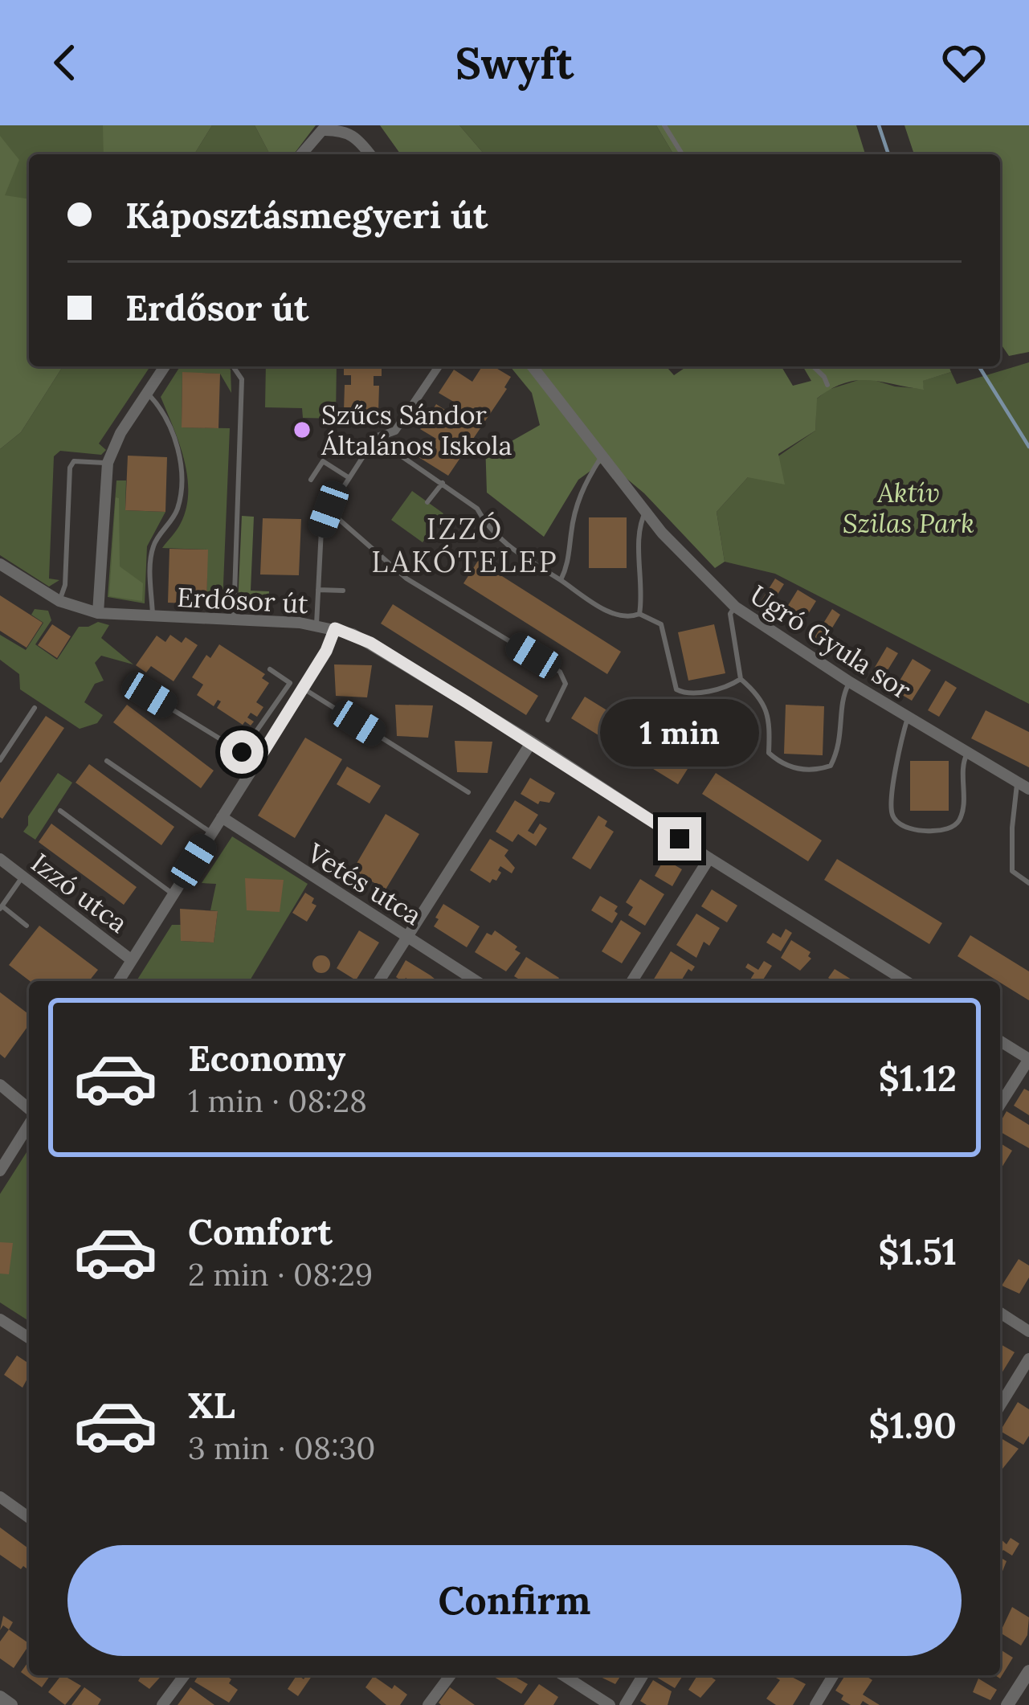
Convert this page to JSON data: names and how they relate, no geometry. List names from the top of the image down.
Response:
{
  "streets": {
    "street": [
      "Erdősor út",
      "Ugró Gyula sor",
      "Vetés utca",
      "Izzó utca"
    ]
  },
  "districts": ["IZZÓ LAKÓTELEP"],
  "parks": ["Aktív Szilas Park"],
  "places": ["Szűcs Sándor Általános Iskola"],
  "page": {
    "header": "Swyft",
    "banner": ["Káposztásmegyeri út", "Erdősor út"],
    "bubble": "1 min",
    "list": [
      {
        "name": "Economy",
        "note": "1 min · 08:28",
        "value": "$1.12"
      },
      {
        "name": "Comfort",
        "note": "2 min · 08:29",
        "value": "$1.51"
      },
      {
        "name": "XL",
        "note": "3 min · 08:30",
        "value": "$1.90"
      }
    ],
    "buttons": "Confirm"
  }
}
